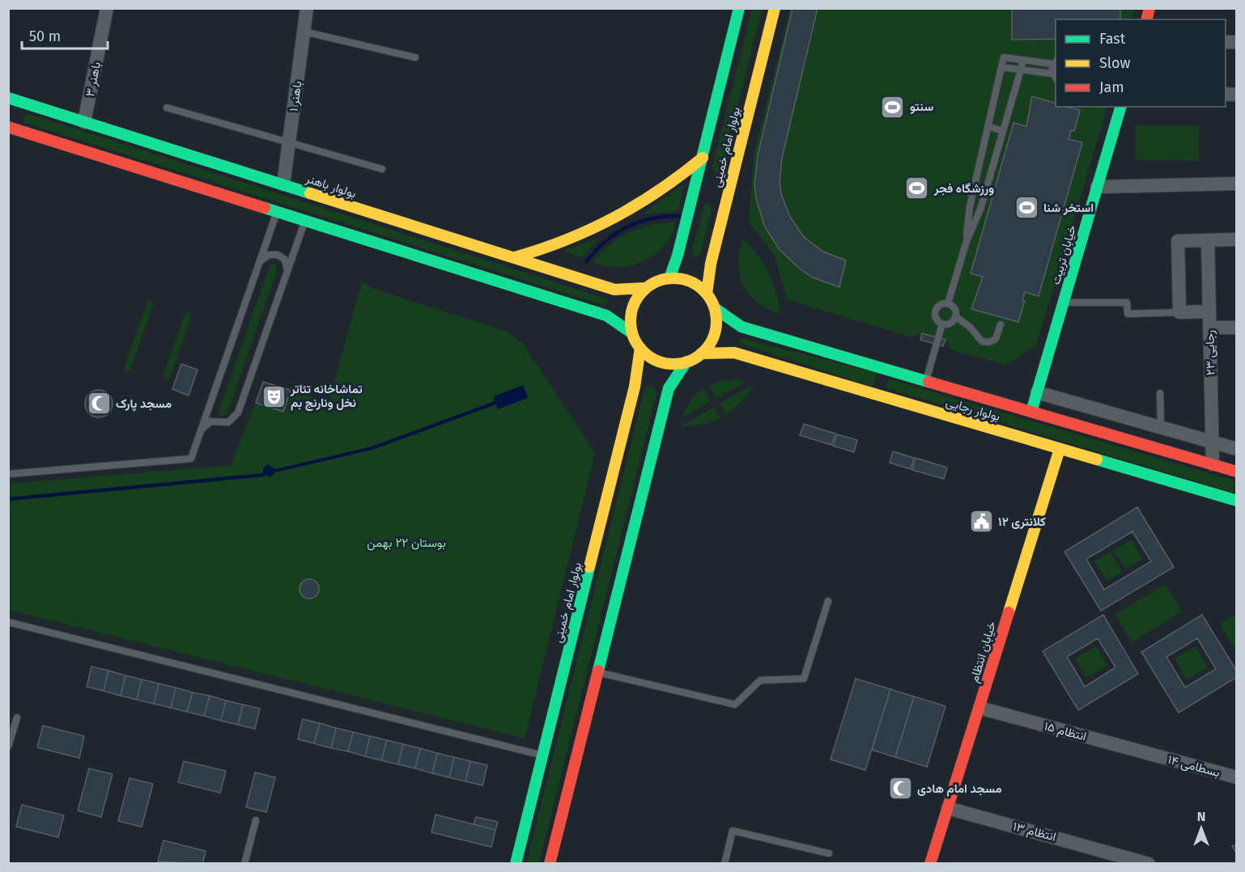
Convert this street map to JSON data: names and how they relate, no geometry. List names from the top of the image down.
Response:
{
  "streets": {
    "main road": [
      "بولوار امام خمینی",
      "بولوار باهنر",
      "خیابان تربیت",
      "بولوار رجایی",
      "خیابان انتظام"
    ],
    "street": [
      "باهنر ۳",
      "باهنر ۱",
      "رجایی ۲۳",
      "انتظام ۱۵",
      "بسطامی ۱۴",
      "انتظام ۱۳"
    ]
  },
  "crossings": [
    ["باهنر ۳", "بولوار باهنر"],
    ["باهنر ۱", "بولوار باهنر"],
    ["بولوار امام خمینی", "بولوار باهنر"],
    ["بولوار امام خمینی", "بولوار رجایی"],
    ["بولوار باهنر", "بولوار رجایی"],
    ["خیابان تربیت", "بولوار رجایی"],
    ["رجایی ۲۳", "بولوار رجایی"],
    ["بولوار رجایی", "خیابان انتظام"],
    ["خیابان انتظام", "انتظام ۱۵"],
    ["خیابان انتظام", "انتظام ۱۳"],
    ["انتظام ۱۵", "بسطامی ۱۴"]
  ],
  "parks": ["بوستان ۲۲ بهمن"],
  "places": {
    "sports": ["سنتو", "ورزشگاه فجر", "استخر شنا"],
    "theatre": ["تماشاخانه تئاتر نخل ونارنج بم"],
    "mosque": ["مسجد پارک", "مسجد امام هادی"],
    "public building": ["کلانتری ۱۲"]
  },
  "legend": ["Fast", "Slow", "Jam"],
  "scale_bar": "50 m",
  "north": "top"
}
